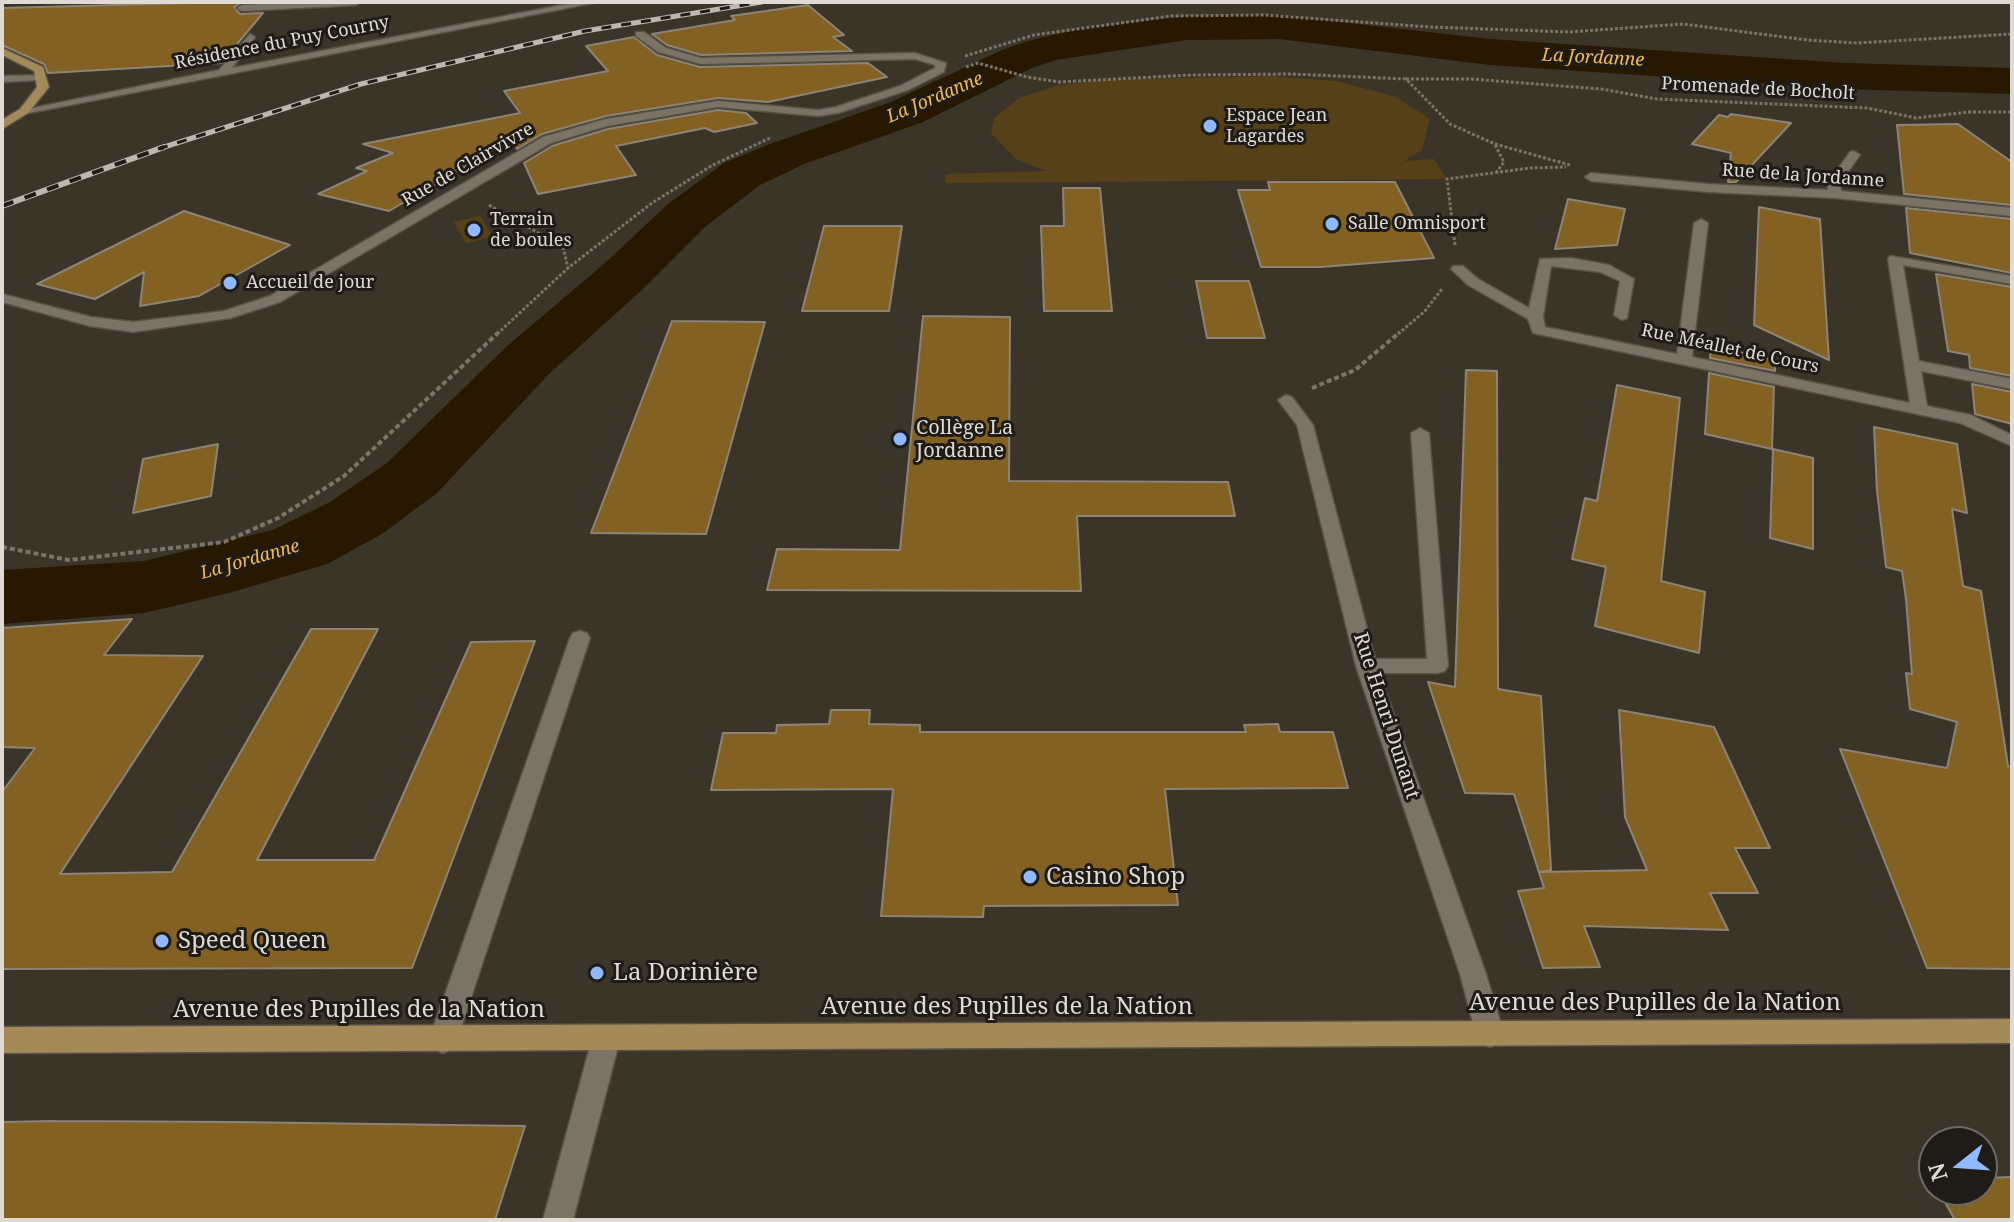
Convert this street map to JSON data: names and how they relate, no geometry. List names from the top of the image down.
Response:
{
  "streets": {
    "main road": ["Avenue des Pupilles de la Nation"],
    "street": [
      "Résidence du Puy Courny",
      "Rue de Clairvivre",
      "Rue de la Jordanne",
      "Rue Méallet de Cours",
      "Rue Henri Dunant"
    ],
    "path": ["Promenade de Bocholt"]
  },
  "crossings": [
    ["Rue Henri Dunant", "Avenue des Pupilles de la Nation"]
  ],
  "water": ["La Jordanne"],
  "places": [
    "Espace Jean Lagardes",
    "Salle Omnisport",
    "Terrain de boules",
    "Accueil de jour",
    "Collège La Jordanne",
    "Casino Shop",
    "Speed Queen",
    "La Dorinière"
  ],
  "north": "left"
}
